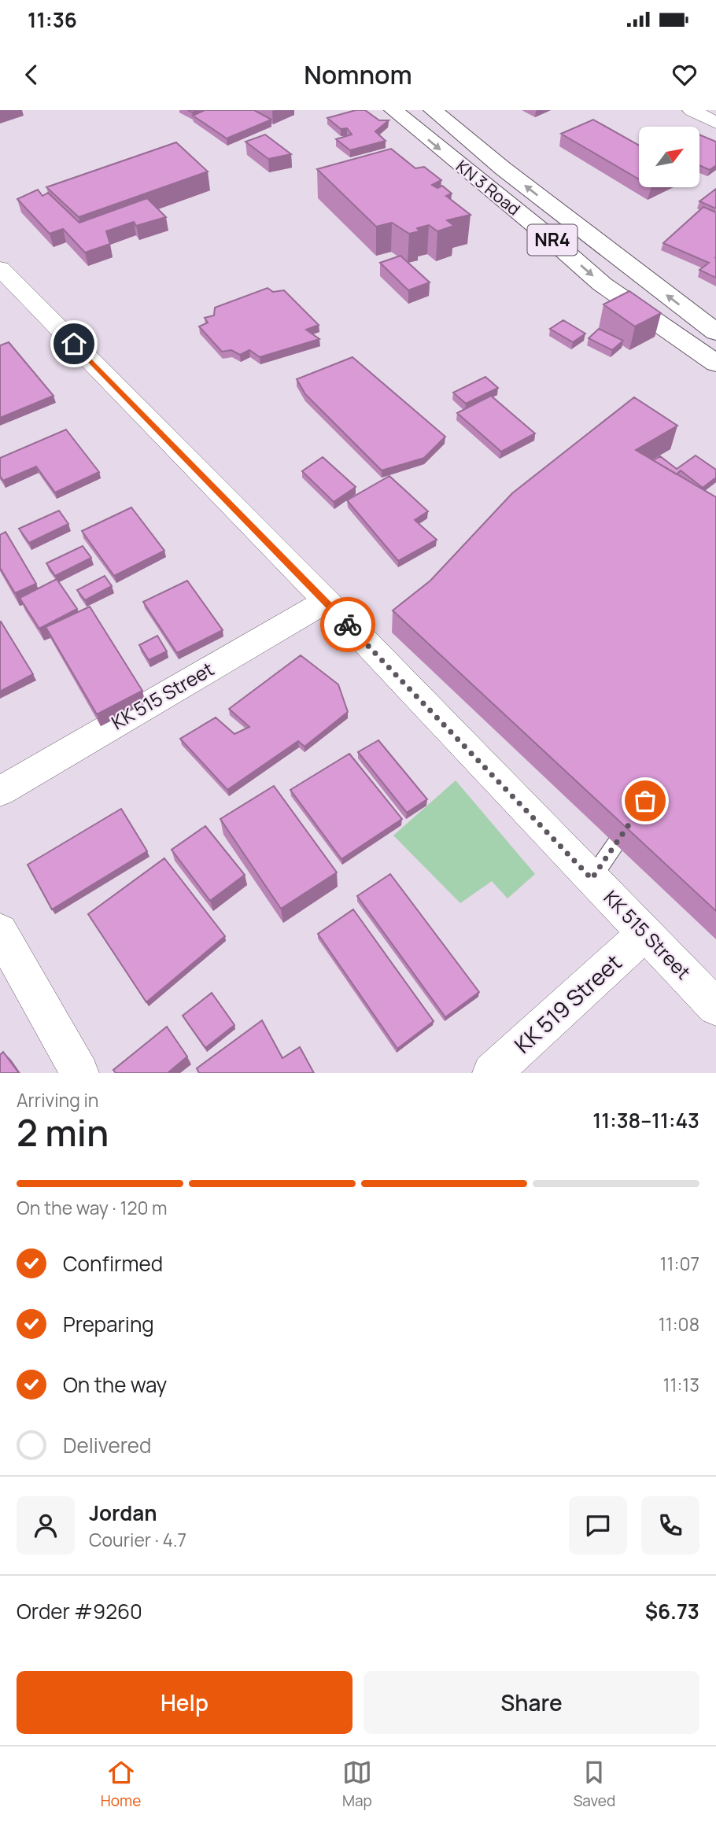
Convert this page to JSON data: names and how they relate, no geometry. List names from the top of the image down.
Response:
{
  "streets": {
    "highway": ["KN 3 Road", "NR4"],
    "street": ["KK 515 Street", "KK 519 Street"]
  },
  "crossings": [
    ["KK 515 Street", "KK 519 Street"]
  ],
  "north": "top right",
  "page": {
    "status": "11:36",
    "header": "Nomnom",
    "heading": ["2 min", "Arriving in", "11:38–11:43"],
    "panel": [
      "Jordan",
      "Courier · 4.7",
      "Order #9260",
      "$6.73"
    ],
    "bar": "On the way · 120 m",
    "list": [
      ["Confirmed", "11:07"],
      ["Preparing", "11:08"],
      ["On the way", "11:13"],
      "Delivered"
    ],
    "buttons": ["Help", "Share"],
    "tabs": ["Home", "Map", "Saved"]
  }
}
